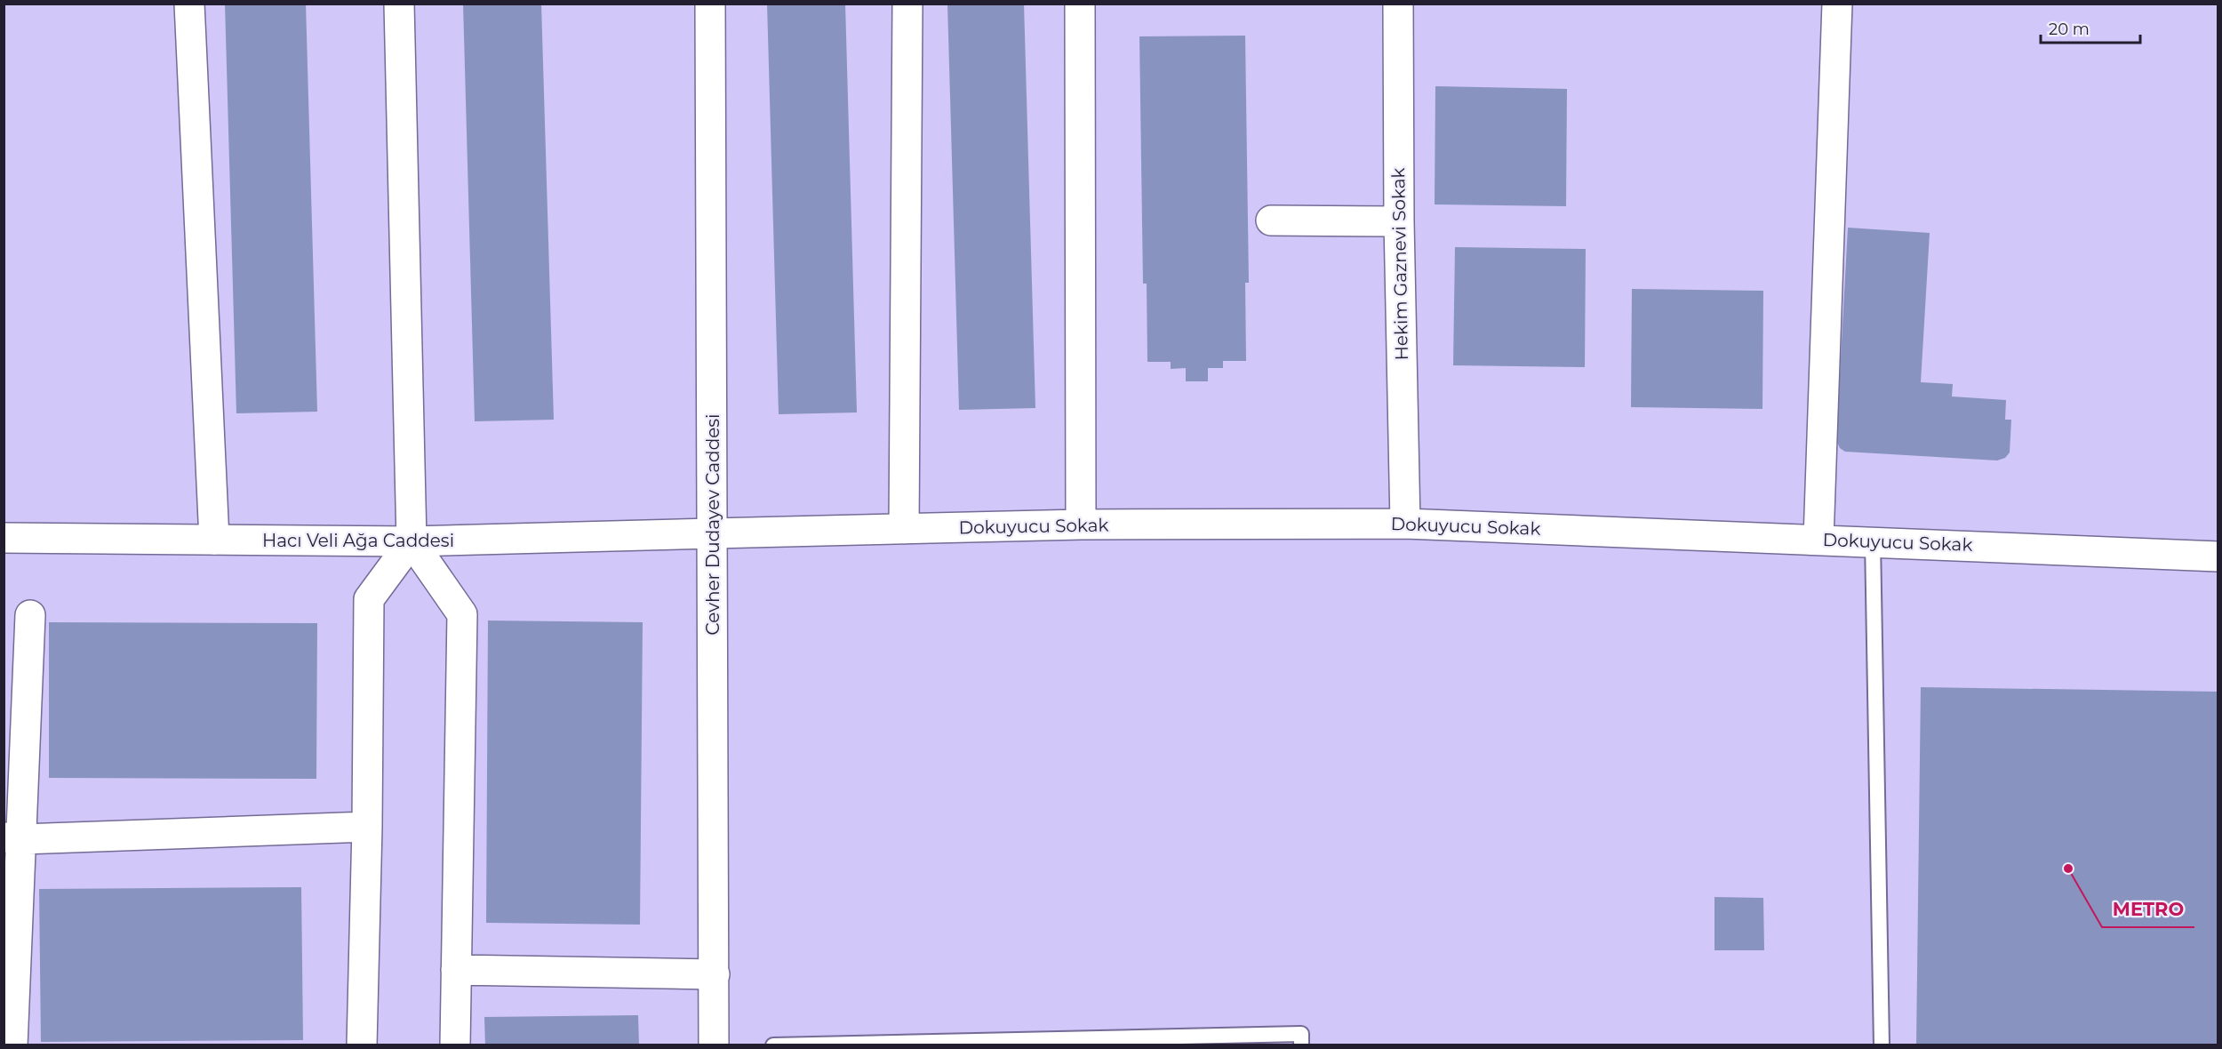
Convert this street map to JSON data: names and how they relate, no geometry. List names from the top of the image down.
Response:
{
  "streets": {
    "street": [
      "Hekim Gaznevi Sokak",
      "Cevher Dudayev Caddesi",
      "Dokuyucu Sokak",
      "Hacı Veli Ağa Caddesi"
    ]
  },
  "crossings": [
    ["Hekim Gaznevi Sokak", "Dokuyucu Sokak"],
    ["Cevher Dudayev Caddesi", "Dokuyucu Sokak"],
    ["Cevher Dudayev Caddesi", "Hacı Veli Ağa Caddesi"],
    ["Dokuyucu Sokak", "Hacı Veli Ağa Caddesi"]
  ],
  "places": ["METRO"],
  "scale_bar": "20 m"
}
